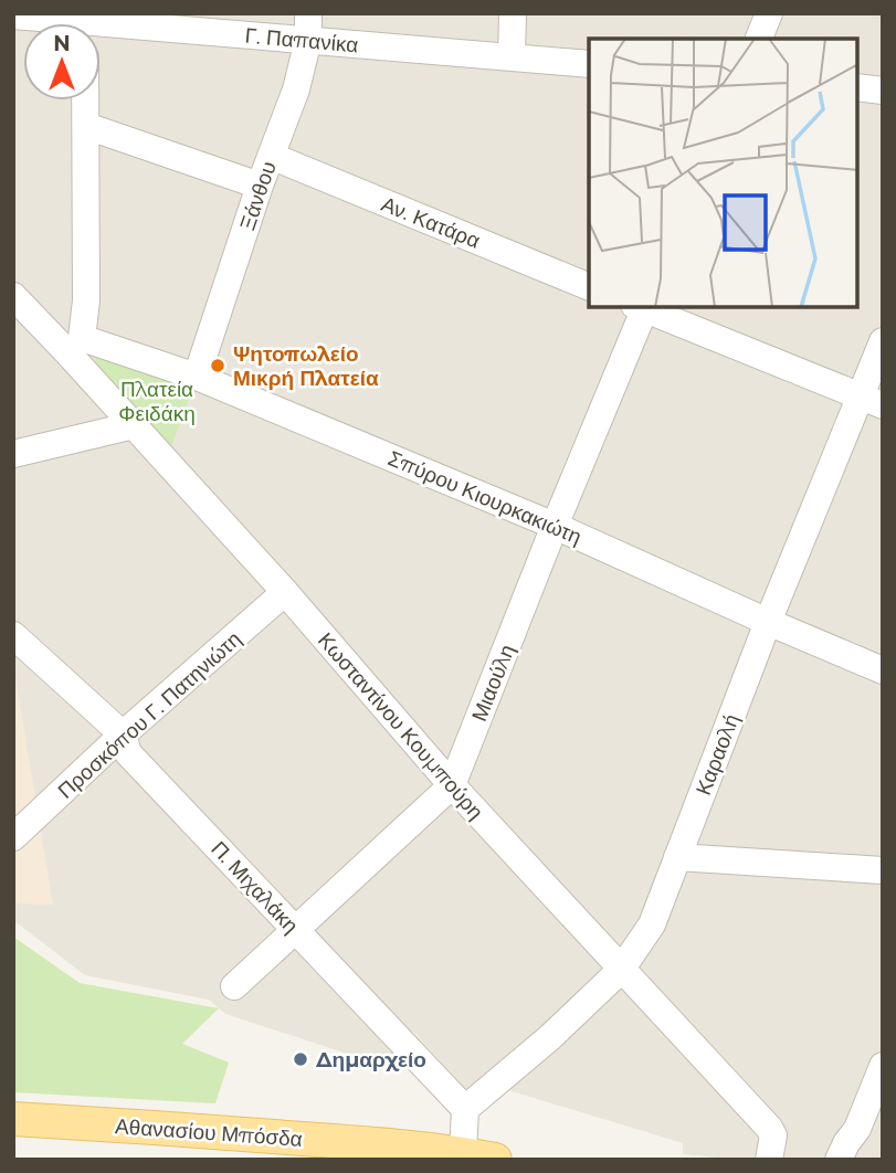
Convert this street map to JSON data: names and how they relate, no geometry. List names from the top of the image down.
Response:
{
  "streets": {
    "main road": ["Αθανασίου Μπόσδα"],
    "street": [
      "Γ. Παπανίκα",
      "Ξάνθου",
      "Αν. Κατάρα",
      "Σπύρου Κιουρκακιώτη",
      "Μιαούλη",
      "Προσκόπου Γ. Πατηνιώτη",
      "Κωσταντίνου Κουμπούρη",
      "Καραολή",
      "Π. Μιχαλάκη"
    ]
  },
  "crossings": [
    ["Γ. Παπανίκα", "Ξάνθου"],
    ["Ξάνθου", "Αν. Κατάρα"],
    ["Ξάνθου", "Σπύρου Κιουρκακιώτη"],
    ["Σπύρου Κιουρκακιώτη", "Μιαούλη"],
    ["Σπύρου Κιουρκακιώτη", "Κωσταντίνου Κουμπούρη"],
    ["Σπύρου Κιουρκακιώτη", "Καραολή"],
    ["Μιαούλη", "Κωσταντίνου Κουμπούρη"],
    ["Μιαούλη", "Π. Μιχαλάκη"],
    ["Προσκόπου Γ. Πατηνιώτη", "Κωσταντίνου Κουμπούρη"],
    ["Προσκόπου Γ. Πατηνιώτη", "Π. Μιχαλάκη"],
    ["Κωσταντίνου Κουμπούρη", "Καραολή"],
    ["Καραολή", "Π. Μιχαλάκη"]
  ],
  "parks": ["Πλατεία Φειδάκη"],
  "places": ["Ψητοπωλείο Μικρή Πλατεία", "Δημαρχείο"],
  "north": "top"
}
